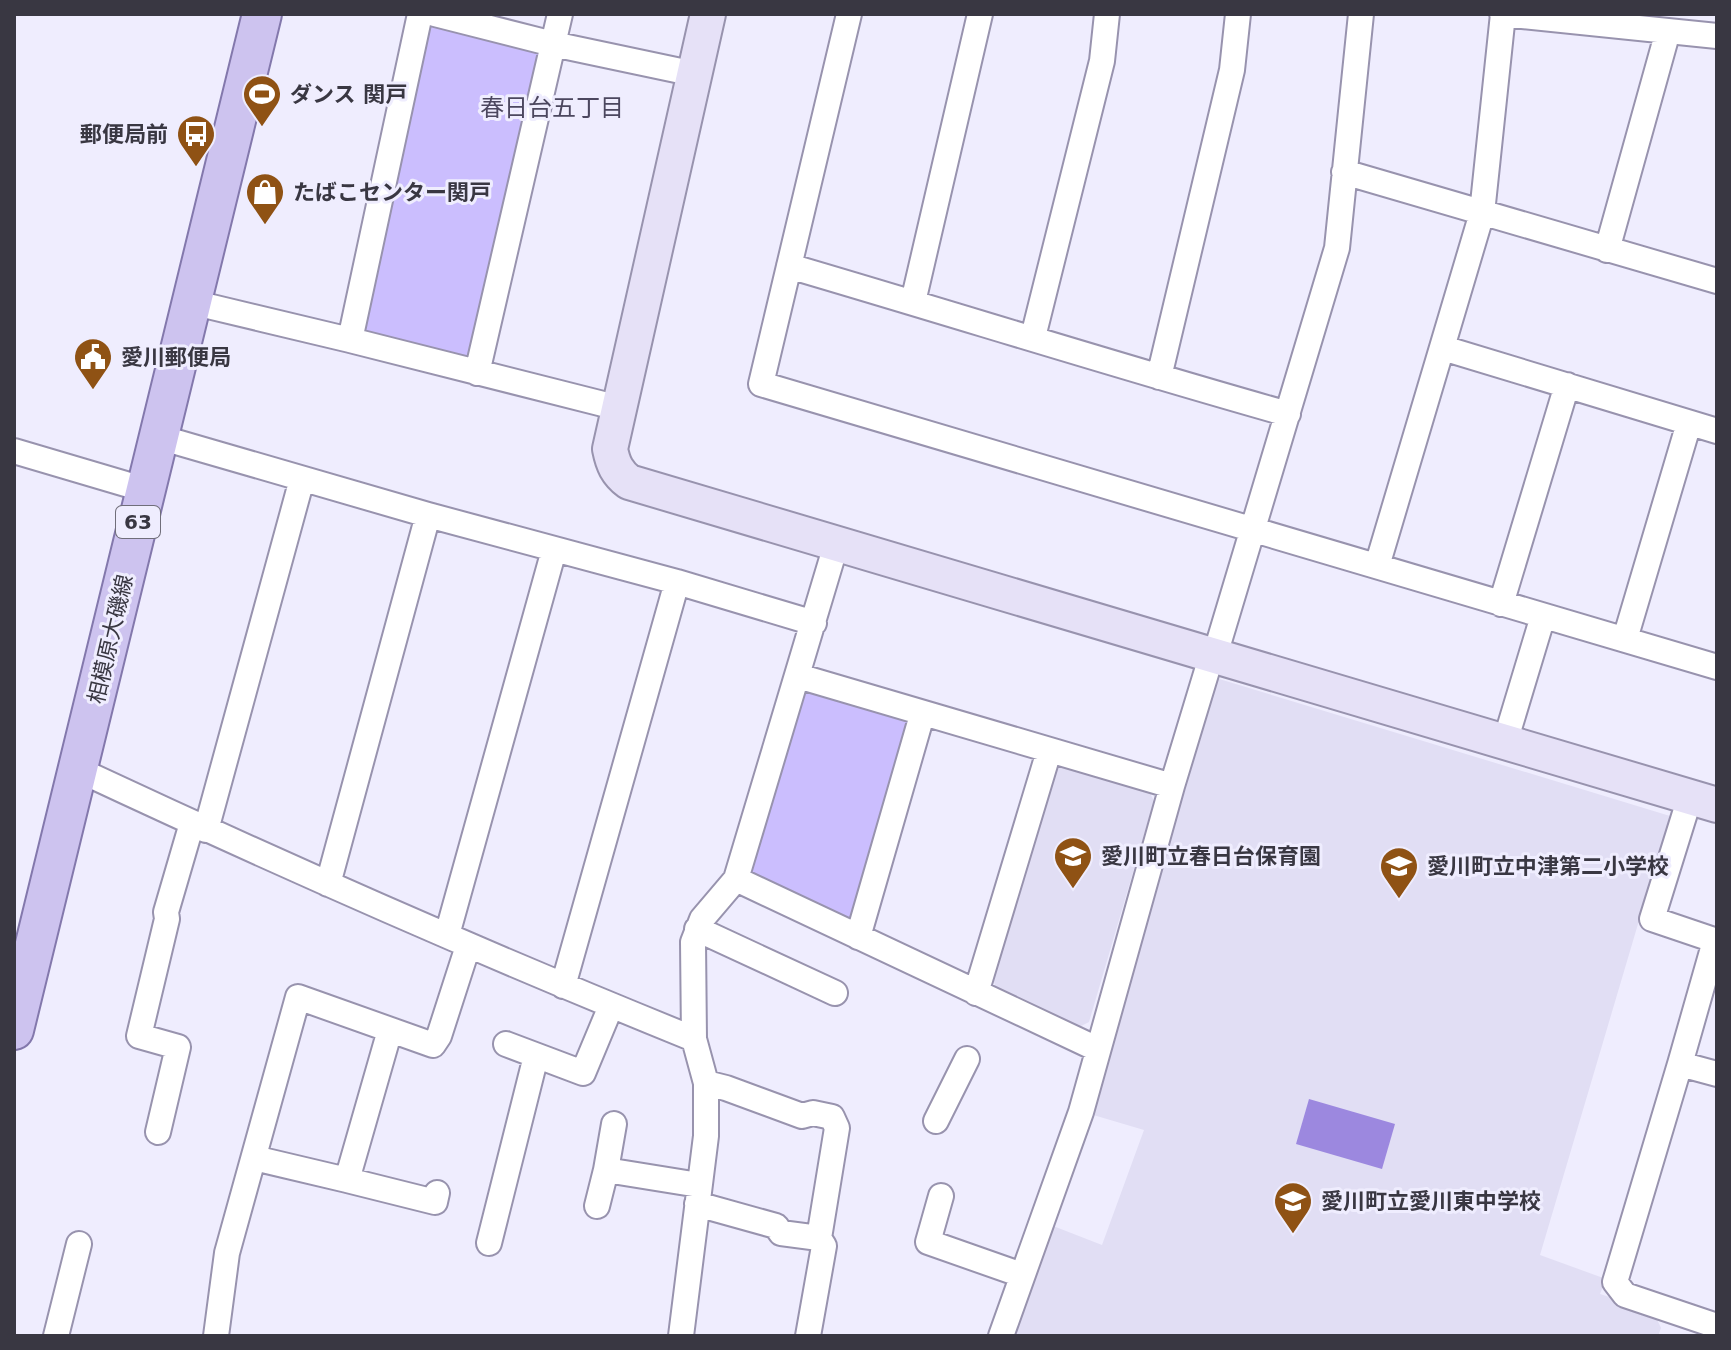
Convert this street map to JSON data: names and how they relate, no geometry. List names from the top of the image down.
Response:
{
  "streets": {
    "main road": ["63", "相模原大磯線"]
  },
  "districts": ["春日台五丁目"],
  "places": {
    "sports": ["ダンス 関戸"],
    "bus stop": ["郵便局前"],
    "shop": ["たばこセンター関戸"],
    "public building": ["愛川郵便局"],
    "school or university": ["愛川町立春日台保育園", "愛川町立中津第二小学校", "愛川町立愛川東中学校"]
  }
}
